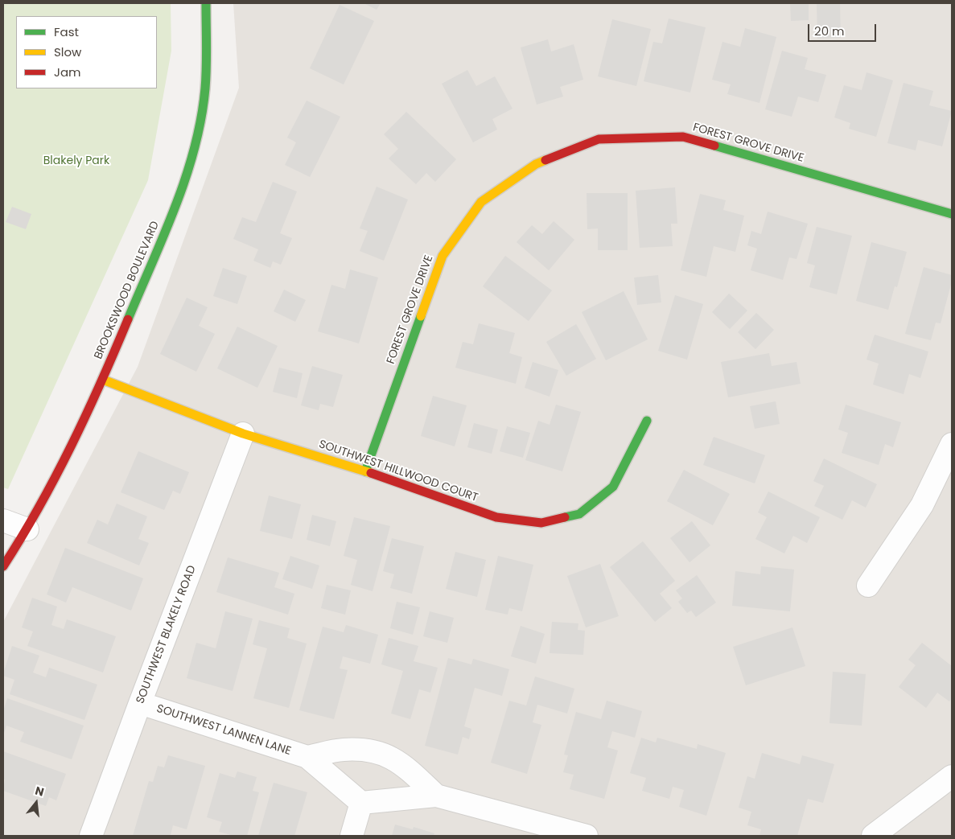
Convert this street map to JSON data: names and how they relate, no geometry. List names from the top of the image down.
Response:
{
  "streets": {
    "street": [
      "FOREST GROVE DRIVE",
      "BROOKSWOOD BOULEVARD",
      "SOUTHWEST HILLWOOD COURT",
      "SOUTHWEST BLAKELY ROAD",
      "SOUTHWEST LANNEN LANE"
    ]
  },
  "crossings": [
    ["FOREST GROVE DRIVE", "SOUTHWEST HILLWOOD COURT"],
    ["BROOKSWOOD BOULEVARD", "SOUTHWEST HILLWOOD COURT"],
    ["SOUTHWEST HILLWOOD COURT", "SOUTHWEST BLAKELY ROAD"],
    ["SOUTHWEST BLAKELY ROAD", "SOUTHWEST LANNEN LANE"]
  ],
  "parks": ["Blakely Park"],
  "legend": ["Fast", "Slow", "Jam"],
  "scale_bar": "20 m",
  "north": "top"
}
